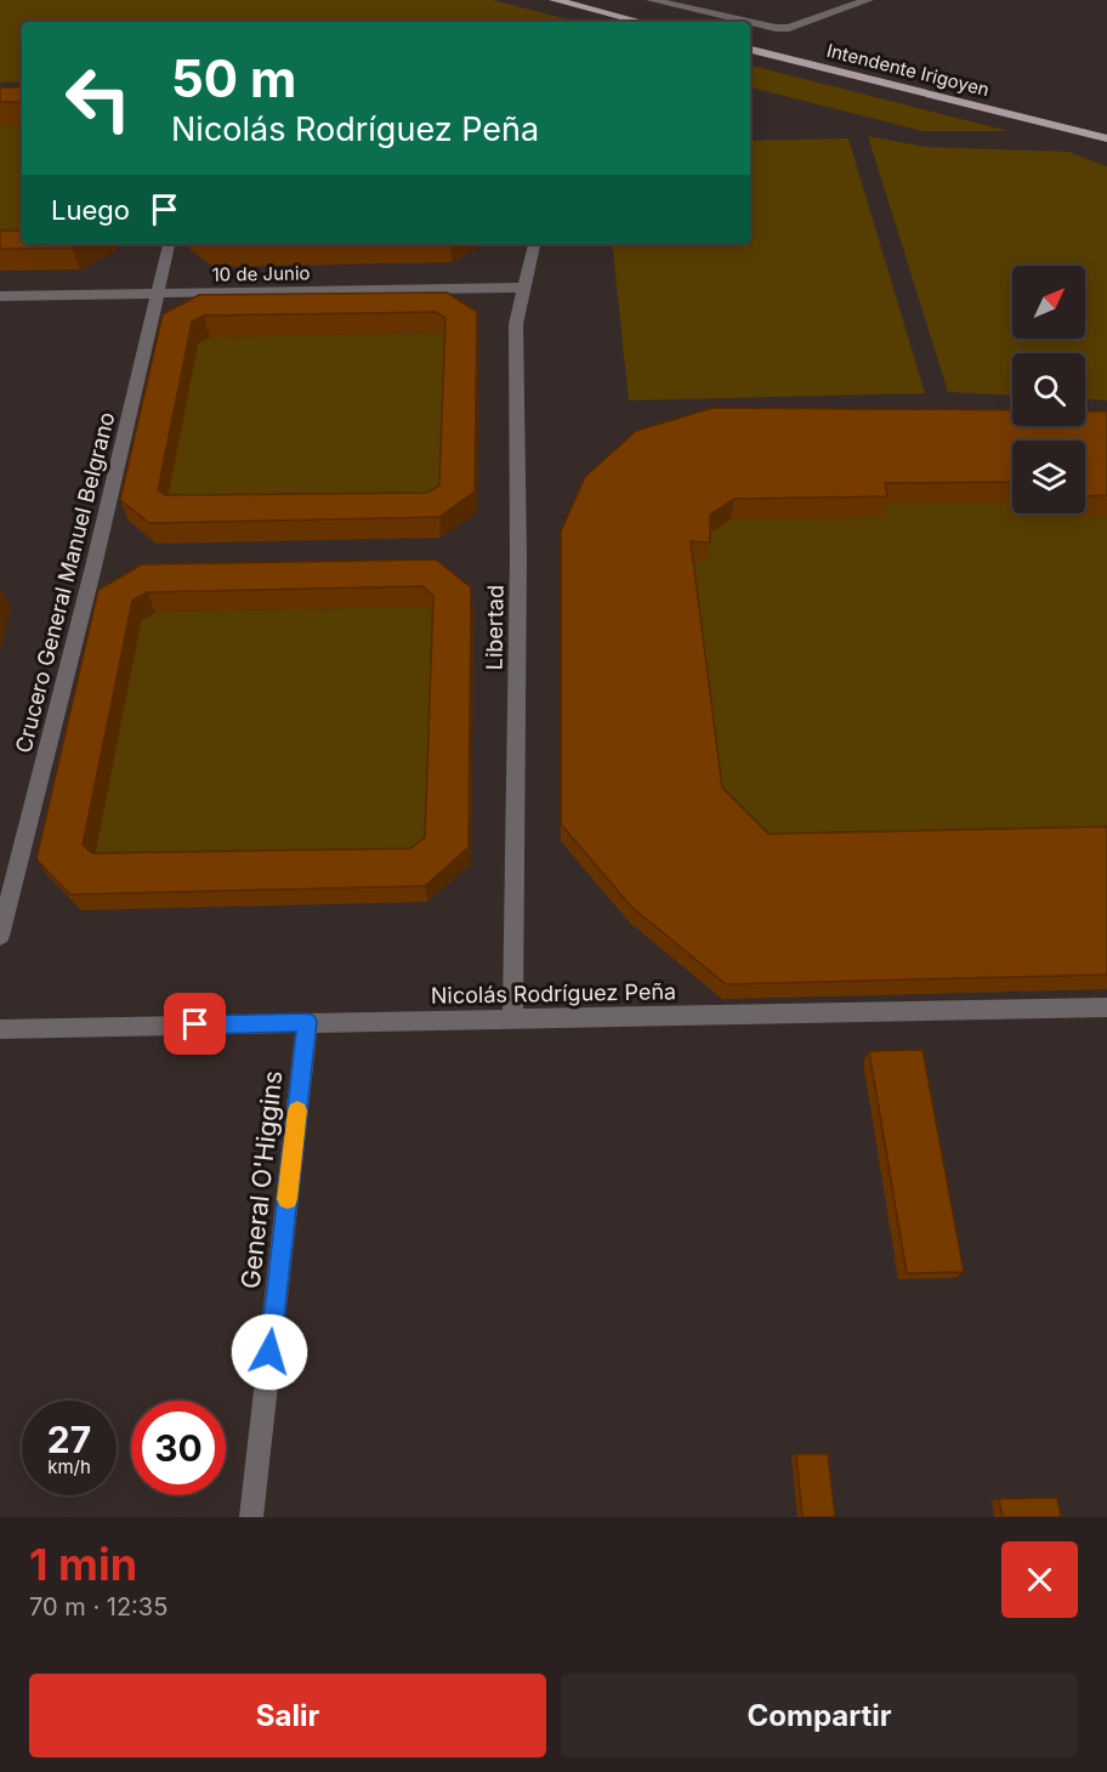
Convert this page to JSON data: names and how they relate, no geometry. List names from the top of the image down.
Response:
{
  "streets": {
    "main road": ["Intendente Irigoyen"],
    "street": [
      "10 de Junio",
      "Crucero General Manuel Belgrano",
      "Libertad",
      "Nicolás Rodríguez Peña",
      "General O'Higgins"
    ]
  },
  "crossings": [
    ["10 de Junio", "Crucero General Manuel Belgrano"],
    ["10 de Junio", "Libertad"],
    ["Libertad", "Nicolás Rodríguez Peña"],
    ["Nicolás Rodríguez Peña", "General O'Higgins"]
  ],
  "north": "top right",
  "page": {
    "turn": ["50 m", "Nicolás Rodríguez Peña"],
    "then": "Luego",
    "speed": "27 km/h",
    "limit": "30",
    "heading": ["1 min", "70 m · 12:35"],
    "buttons": ["Salir", "Compartir"]
  }
}
